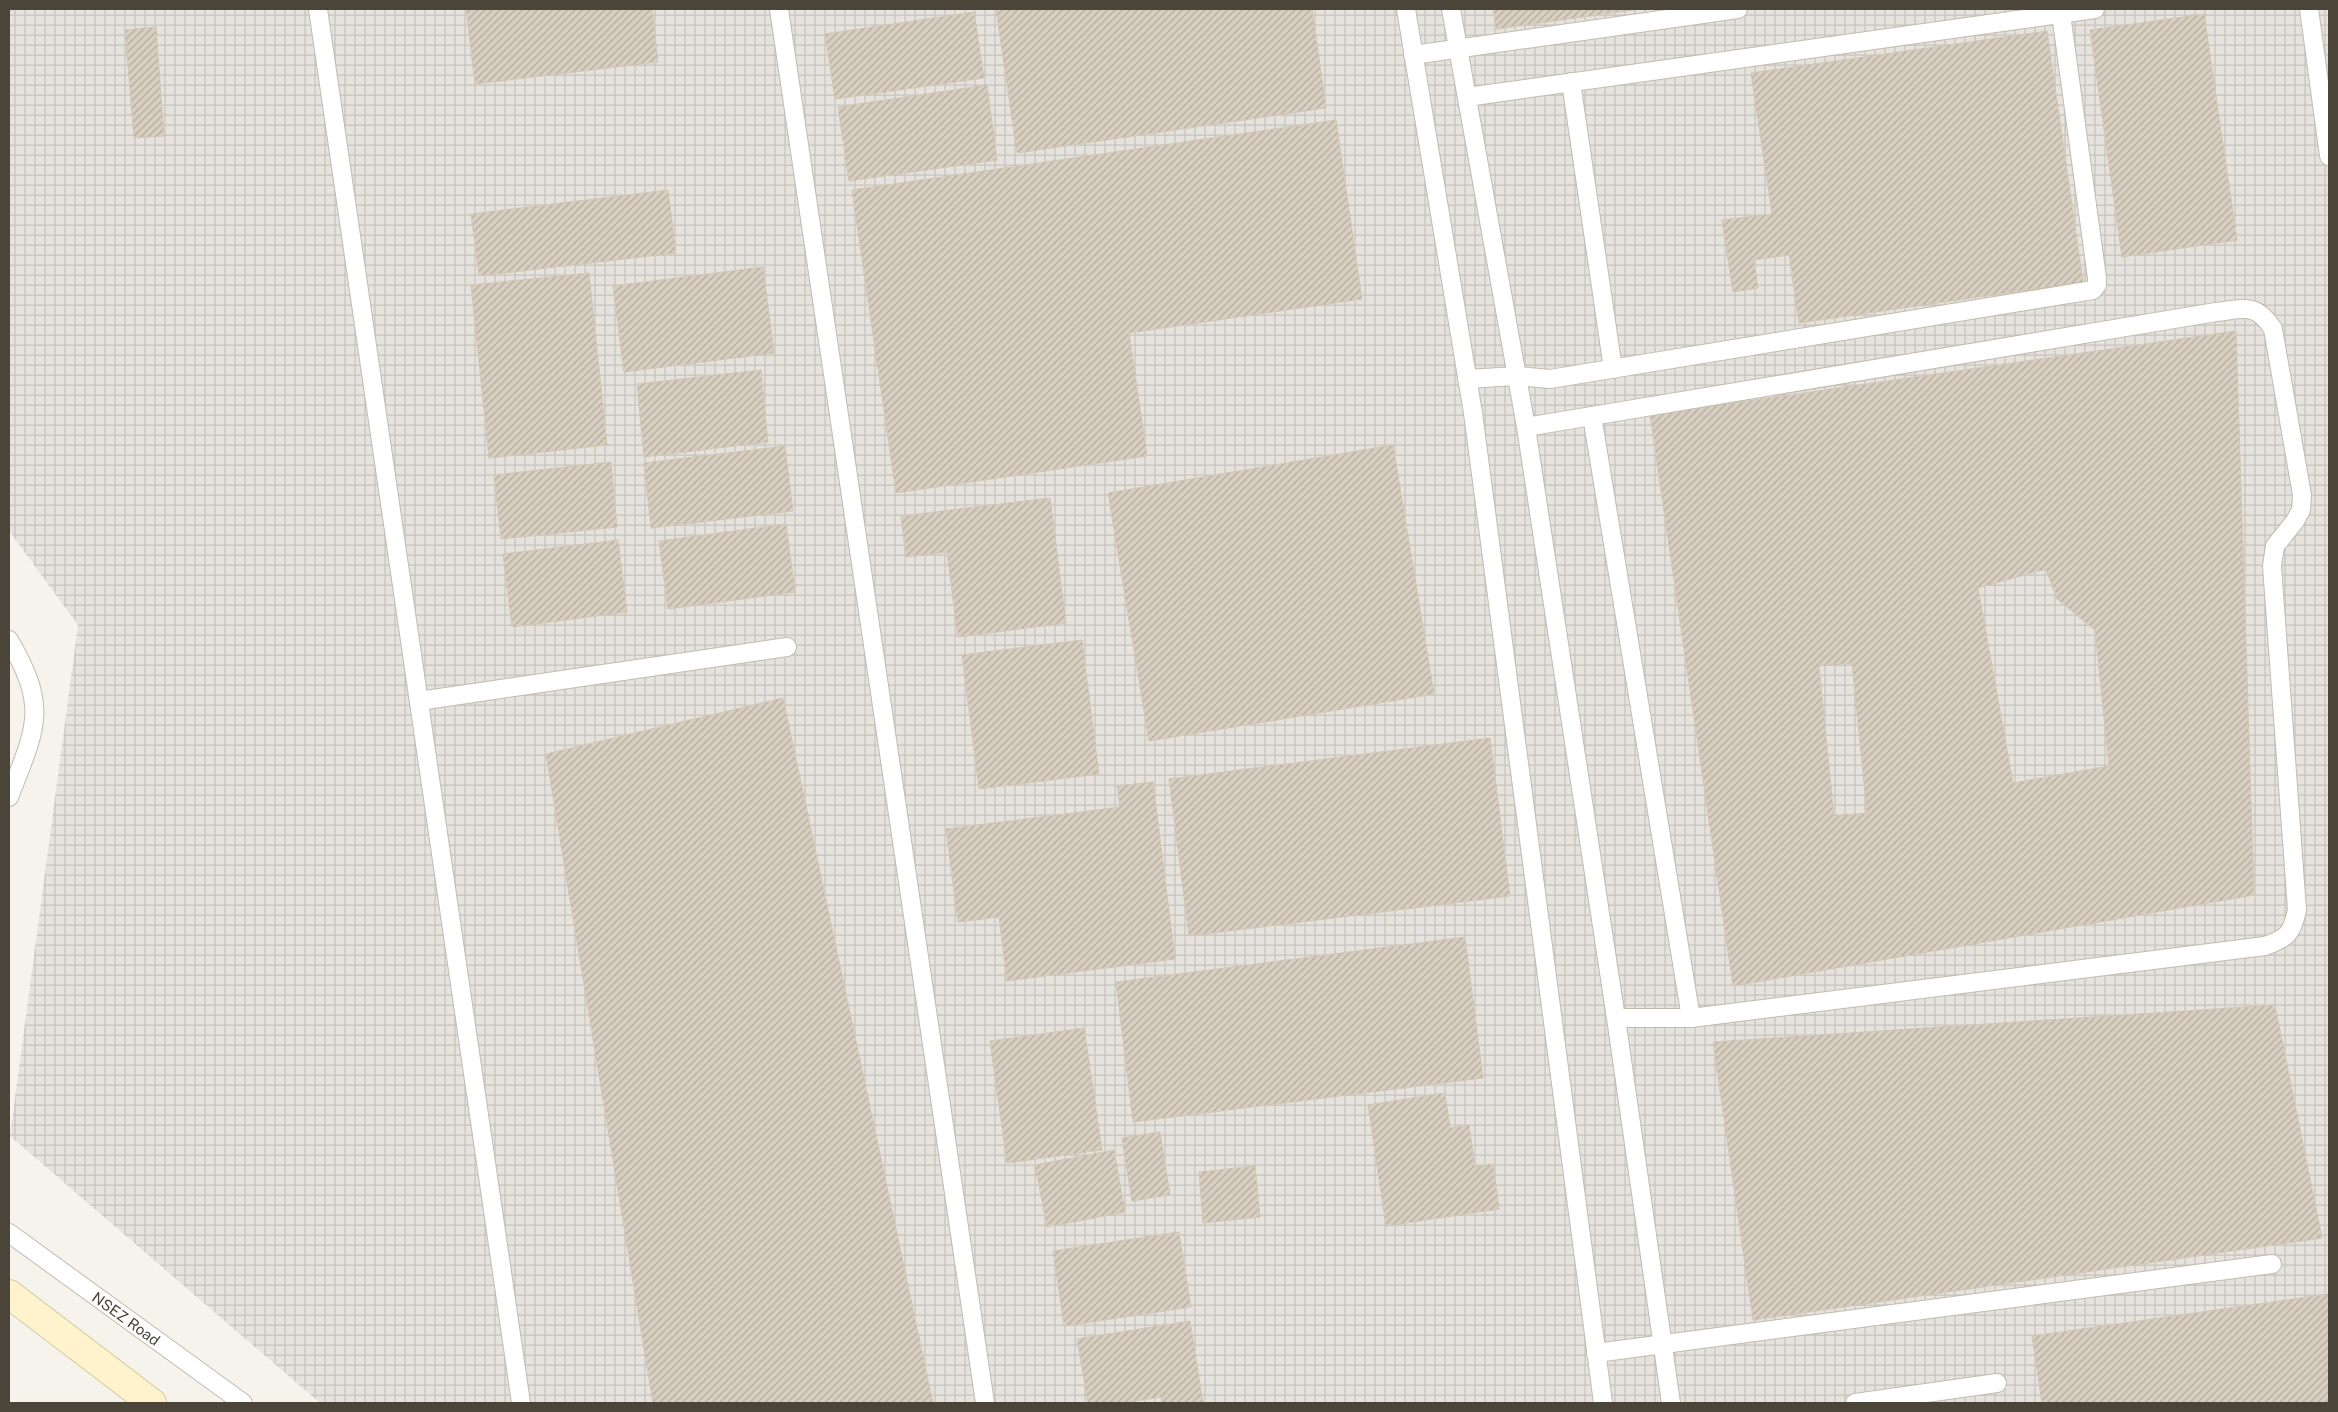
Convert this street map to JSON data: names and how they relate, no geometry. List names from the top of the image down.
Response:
{
  "streets": {
    "lane": ["NSEZ Road"]
  }
}
